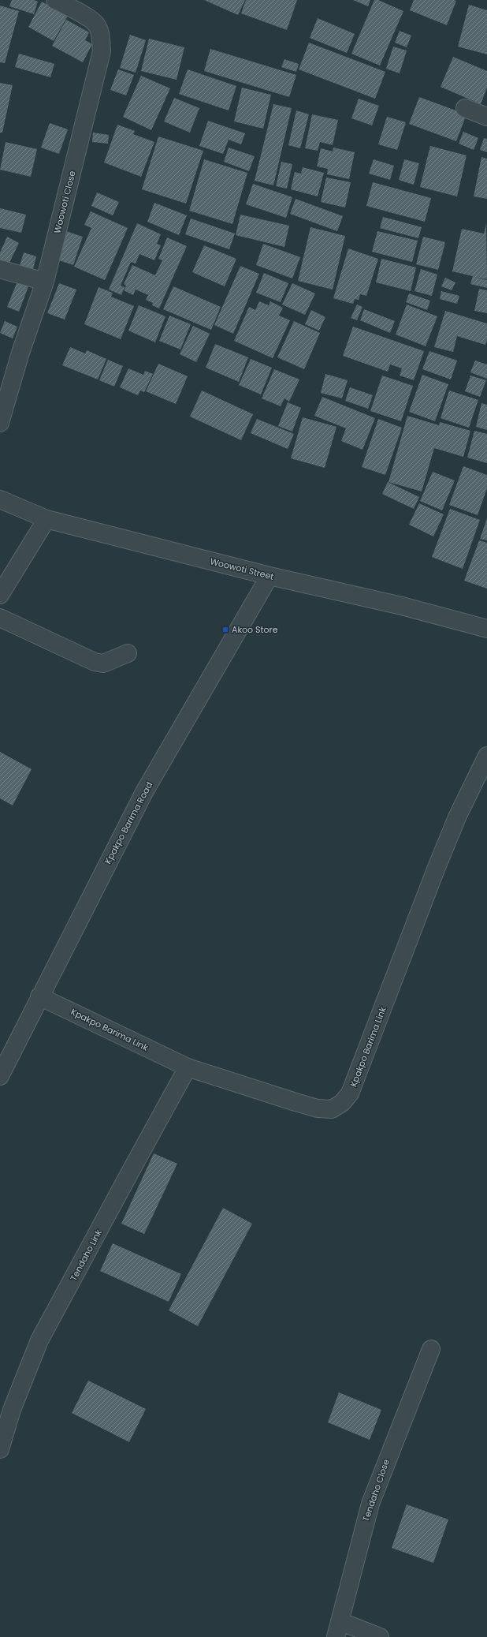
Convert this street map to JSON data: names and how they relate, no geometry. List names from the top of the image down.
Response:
{
  "streets": {
    "street": [
      "Woowoti Close",
      "Woowoti Street",
      "Kpakpo Barima Road",
      "Kpakpo Barima Link",
      "Tendaho Link",
      "Tendaho Close"
    ]
  },
  "crossings": [
    ["Woowoti Street", "Kpakpo Barima Road"],
    ["Kpakpo Barima Road", "Kpakpo Barima Link"],
    ["Kpakpo Barima Link", "Tendaho Link"]
  ],
  "places": {
    "transit": ["Akoo Store"]
  }
}
